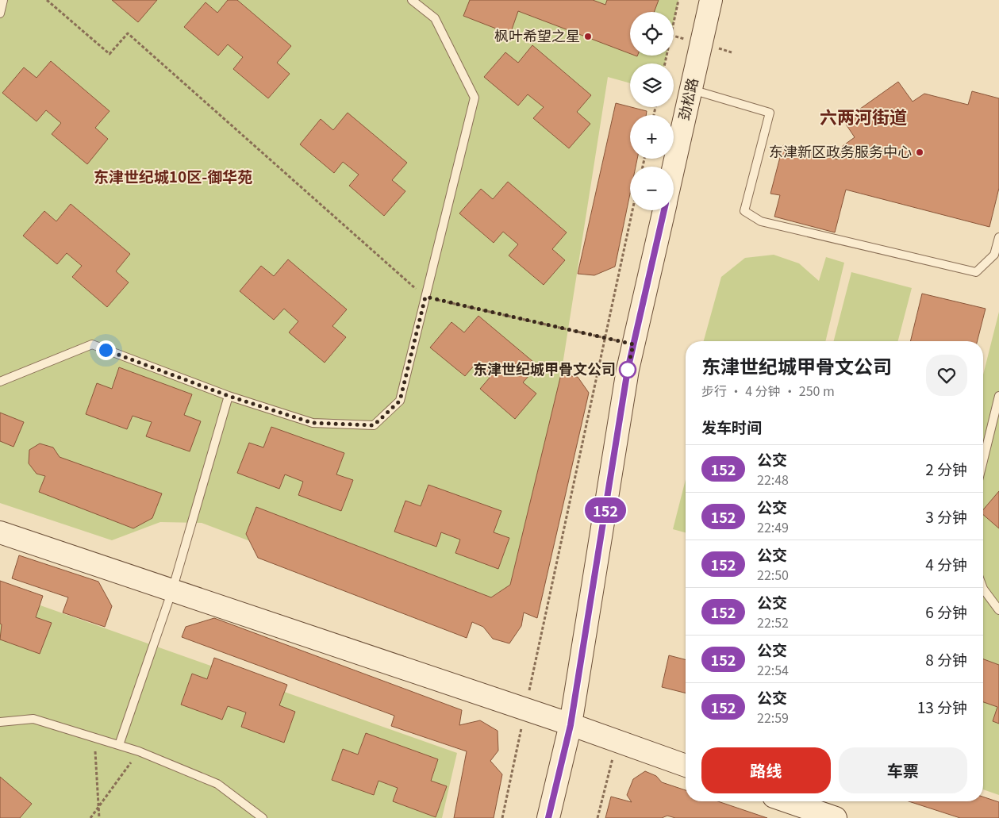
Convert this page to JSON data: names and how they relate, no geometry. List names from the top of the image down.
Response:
{
  "streets": {
    "street": ["劲松路"]
  },
  "districts": ["六两河街道", "东津世纪城10区-御华苑"],
  "places": ["枫叶希望之星", "东津新区政务服务中心", "东津世纪城甲骨文公司"],
  "lines": ["bus line 152"],
  "page": {
    "on_map": "152",
    "map_buttons": ["+", "−"],
    "heading": [
      ["东津世纪城甲骨文公司", "步行 · 4 分钟 · 250 m"],
      "发车时间"
    ],
    "list": [
      {
        "mark": "152",
        "name": "公交",
        "note": "22:48",
        "value": "2 分钟"
      },
      {
        "mark": "152",
        "name": "公交",
        "note": "22:49",
        "value": "3 分钟"
      },
      {
        "mark": "152",
        "name": "公交",
        "note": "22:50",
        "value": "4 分钟"
      },
      {
        "mark": "152",
        "name": "公交",
        "note": "22:52",
        "value": "6 分钟"
      },
      {
        "mark": "152",
        "name": "公交",
        "note": "22:54",
        "value": "8 分钟"
      },
      {
        "mark": "152",
        "name": "公交",
        "note": "22:59",
        "value": "13 分钟"
      }
    ],
    "buttons": ["路线", "车票"]
  }
}
